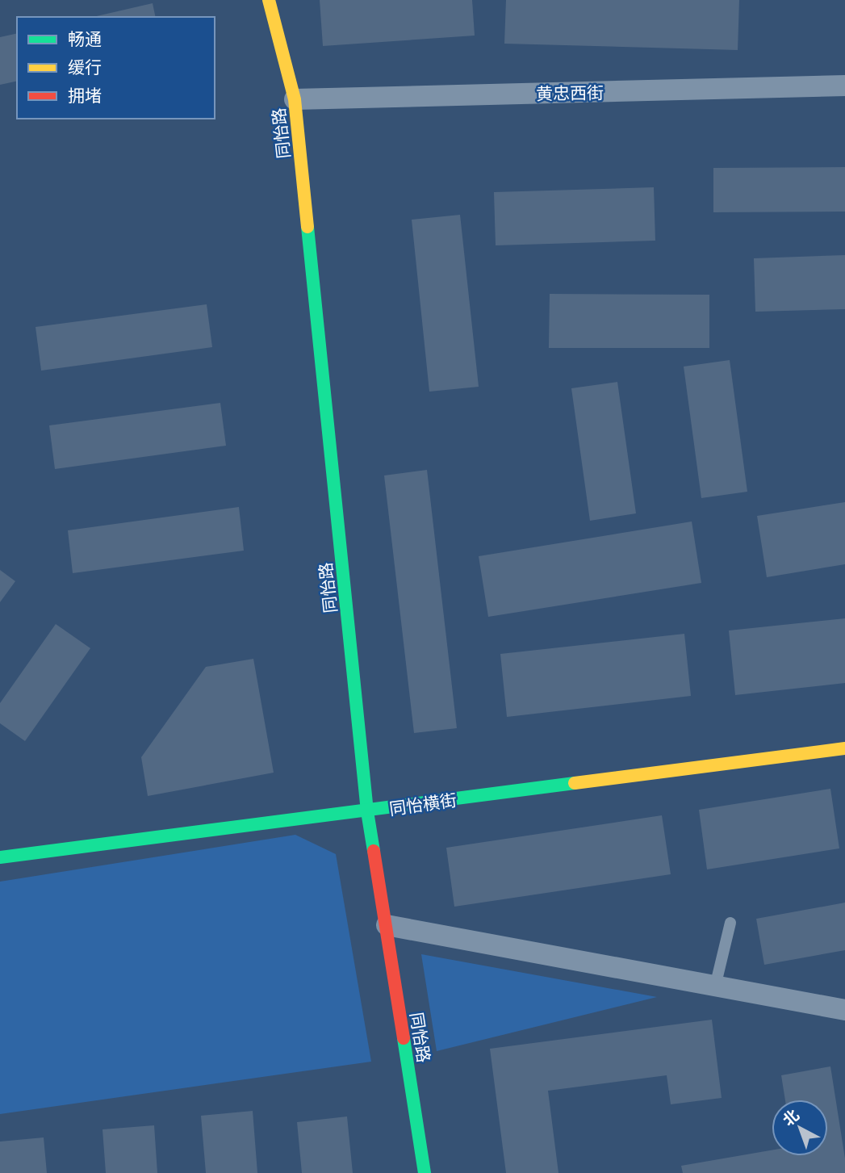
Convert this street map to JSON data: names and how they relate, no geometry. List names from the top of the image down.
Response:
{
  "streets": {
    "street": ["黄忠西街", "同怡路", "同怡横街"]
  },
  "crossings": [
    ["黄忠西街", "同怡路"],
    ["同怡路", "同怡横街"]
  ],
  "legend": ["畅通", "缓行", "拥堵"],
  "north": "top left"
}
